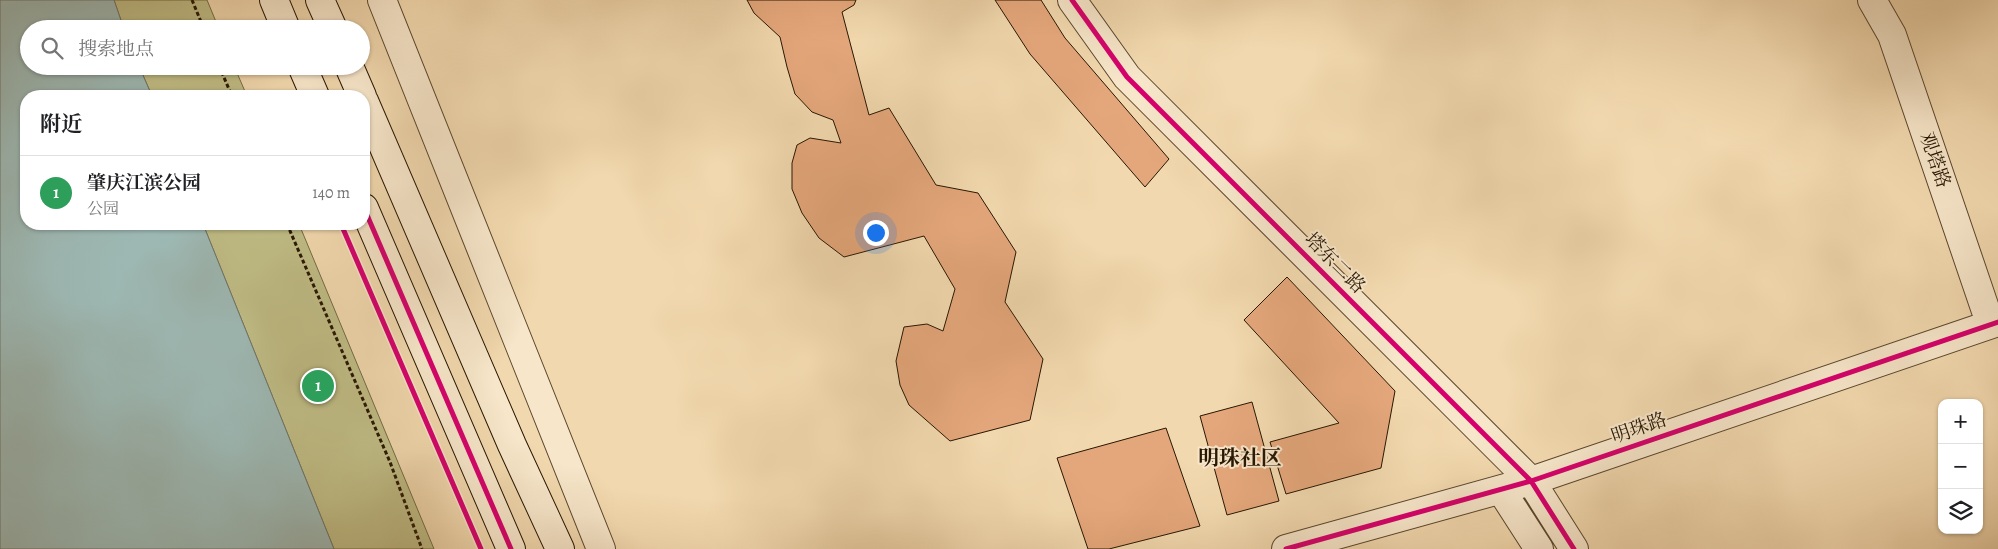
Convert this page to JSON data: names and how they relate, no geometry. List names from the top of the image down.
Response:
{
  "streets": {
    "street": ["观塔路", "塔东二路", "明珠路"]
  },
  "crossings": [
    ["观塔路", "明珠路"],
    ["塔东二路", "明珠路"]
  ],
  "districts": ["明珠社区"],
  "page": {
    "search": "搜索地点",
    "heading": "附近",
    "list": [
      {
        "mark": "1",
        "name": "肇庆江滨公园",
        "note": "公园",
        "value": "140 m"
      }
    ],
    "pins": "1",
    "map_buttons": ["+", "−"]
  }
}
